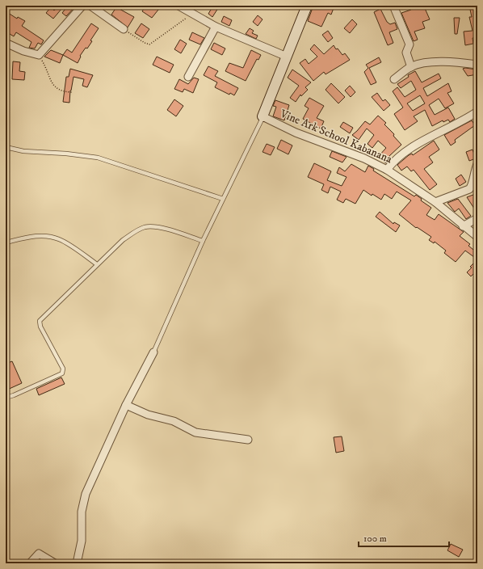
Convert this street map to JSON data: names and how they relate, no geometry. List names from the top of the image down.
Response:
{
  "streets": {
    "street": ["Vine Ark School Kabanana"]
  },
  "scale_bar": "100 m"
}
